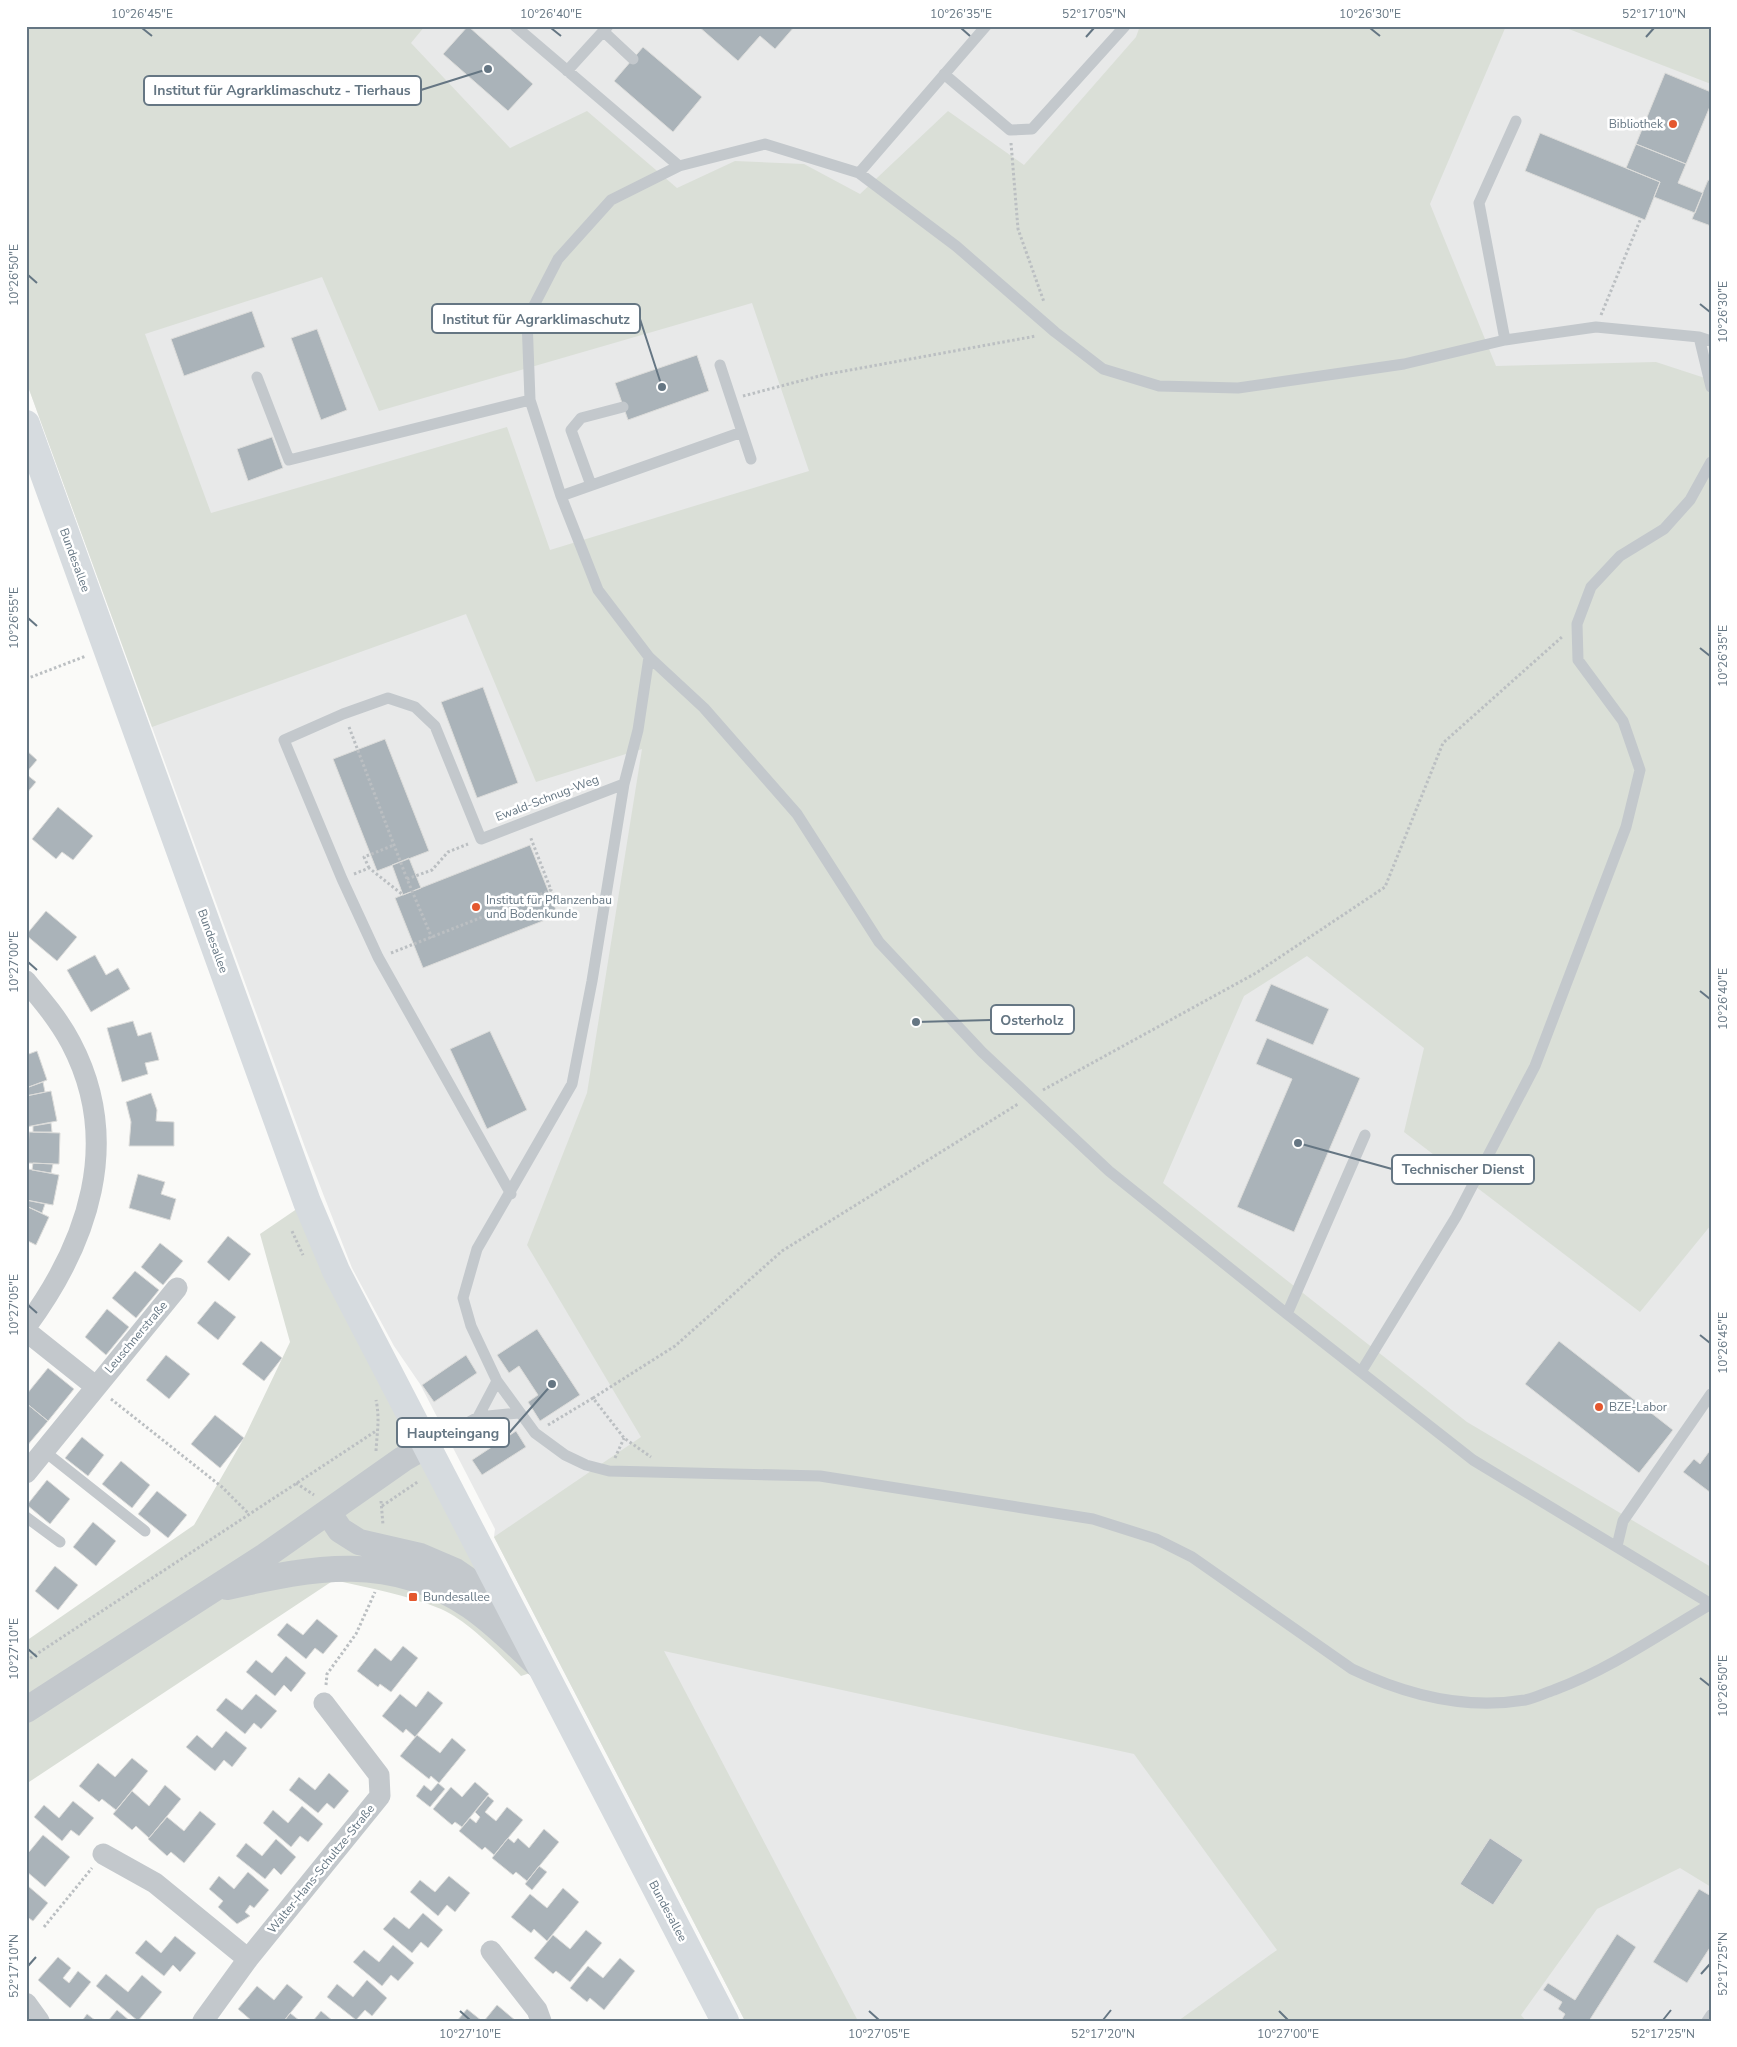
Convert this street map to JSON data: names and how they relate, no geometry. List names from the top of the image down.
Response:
{
  "streets": {
    "main road": ["Bundesallee"],
    "street": ["Leuschnerstraße", "Walter-Hans-Schultze-Straße"],
    "lane": ["Ewald-Schnug-Weg"]
  },
  "places": {
    "other": [
      "Institut für Agrarklimaschutz - Tierhaus",
      "Bibliothek",
      "Institut für Agrarklimaschutz",
      "Institut für Pflanzenbau und Bodenkunde",
      "Osterholz",
      "Technischer Dienst",
      "Haupteingang",
      "BZE-Labor"
    ],
    "transit": ["Bundesallee"]
  },
  "coordinates": [
    "10°26'45\"E",
    "10°26'40\"E",
    "10°26'35\"E",
    "52°17'05\"N",
    "10°26'30\"E",
    "52°17'10\"N",
    "10°26'50\"E",
    "10°26'55\"E",
    "10°27'00\"E",
    "10°27'05\"E",
    "10°27'10\"E",
    "52°17'25\"N",
    "52°17'20\"N"
  ]
}
